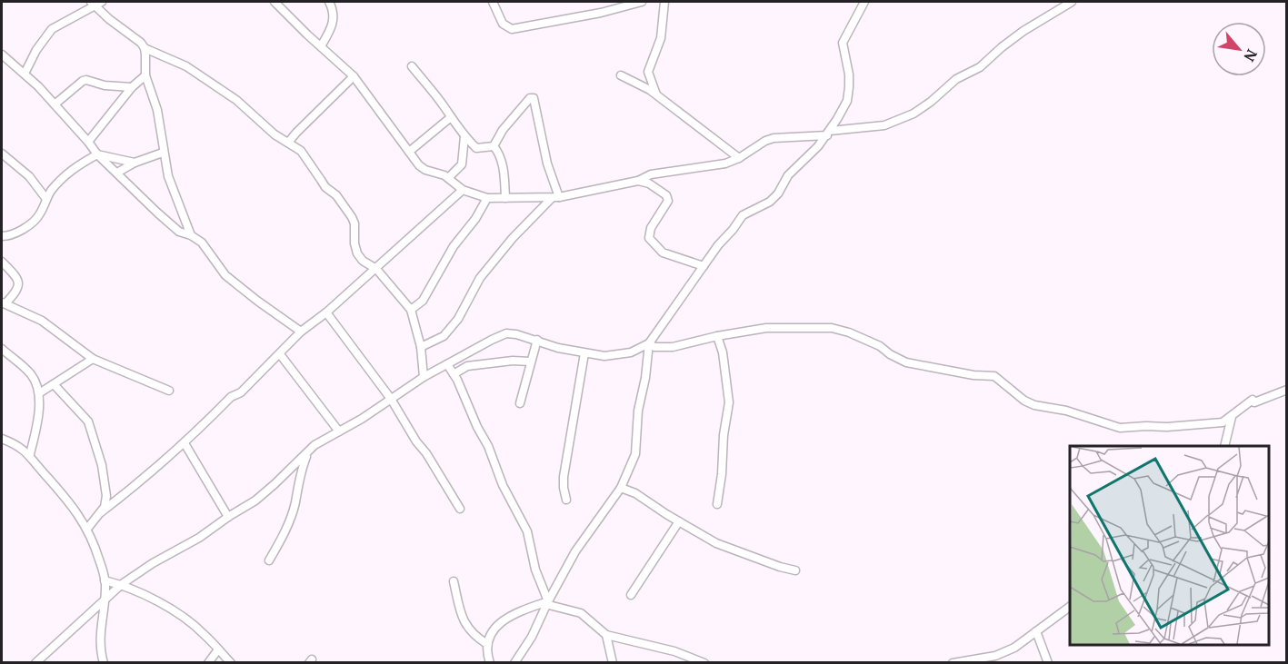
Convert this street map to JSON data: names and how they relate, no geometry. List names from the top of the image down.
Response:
{
  "north": "bottom right"
}
